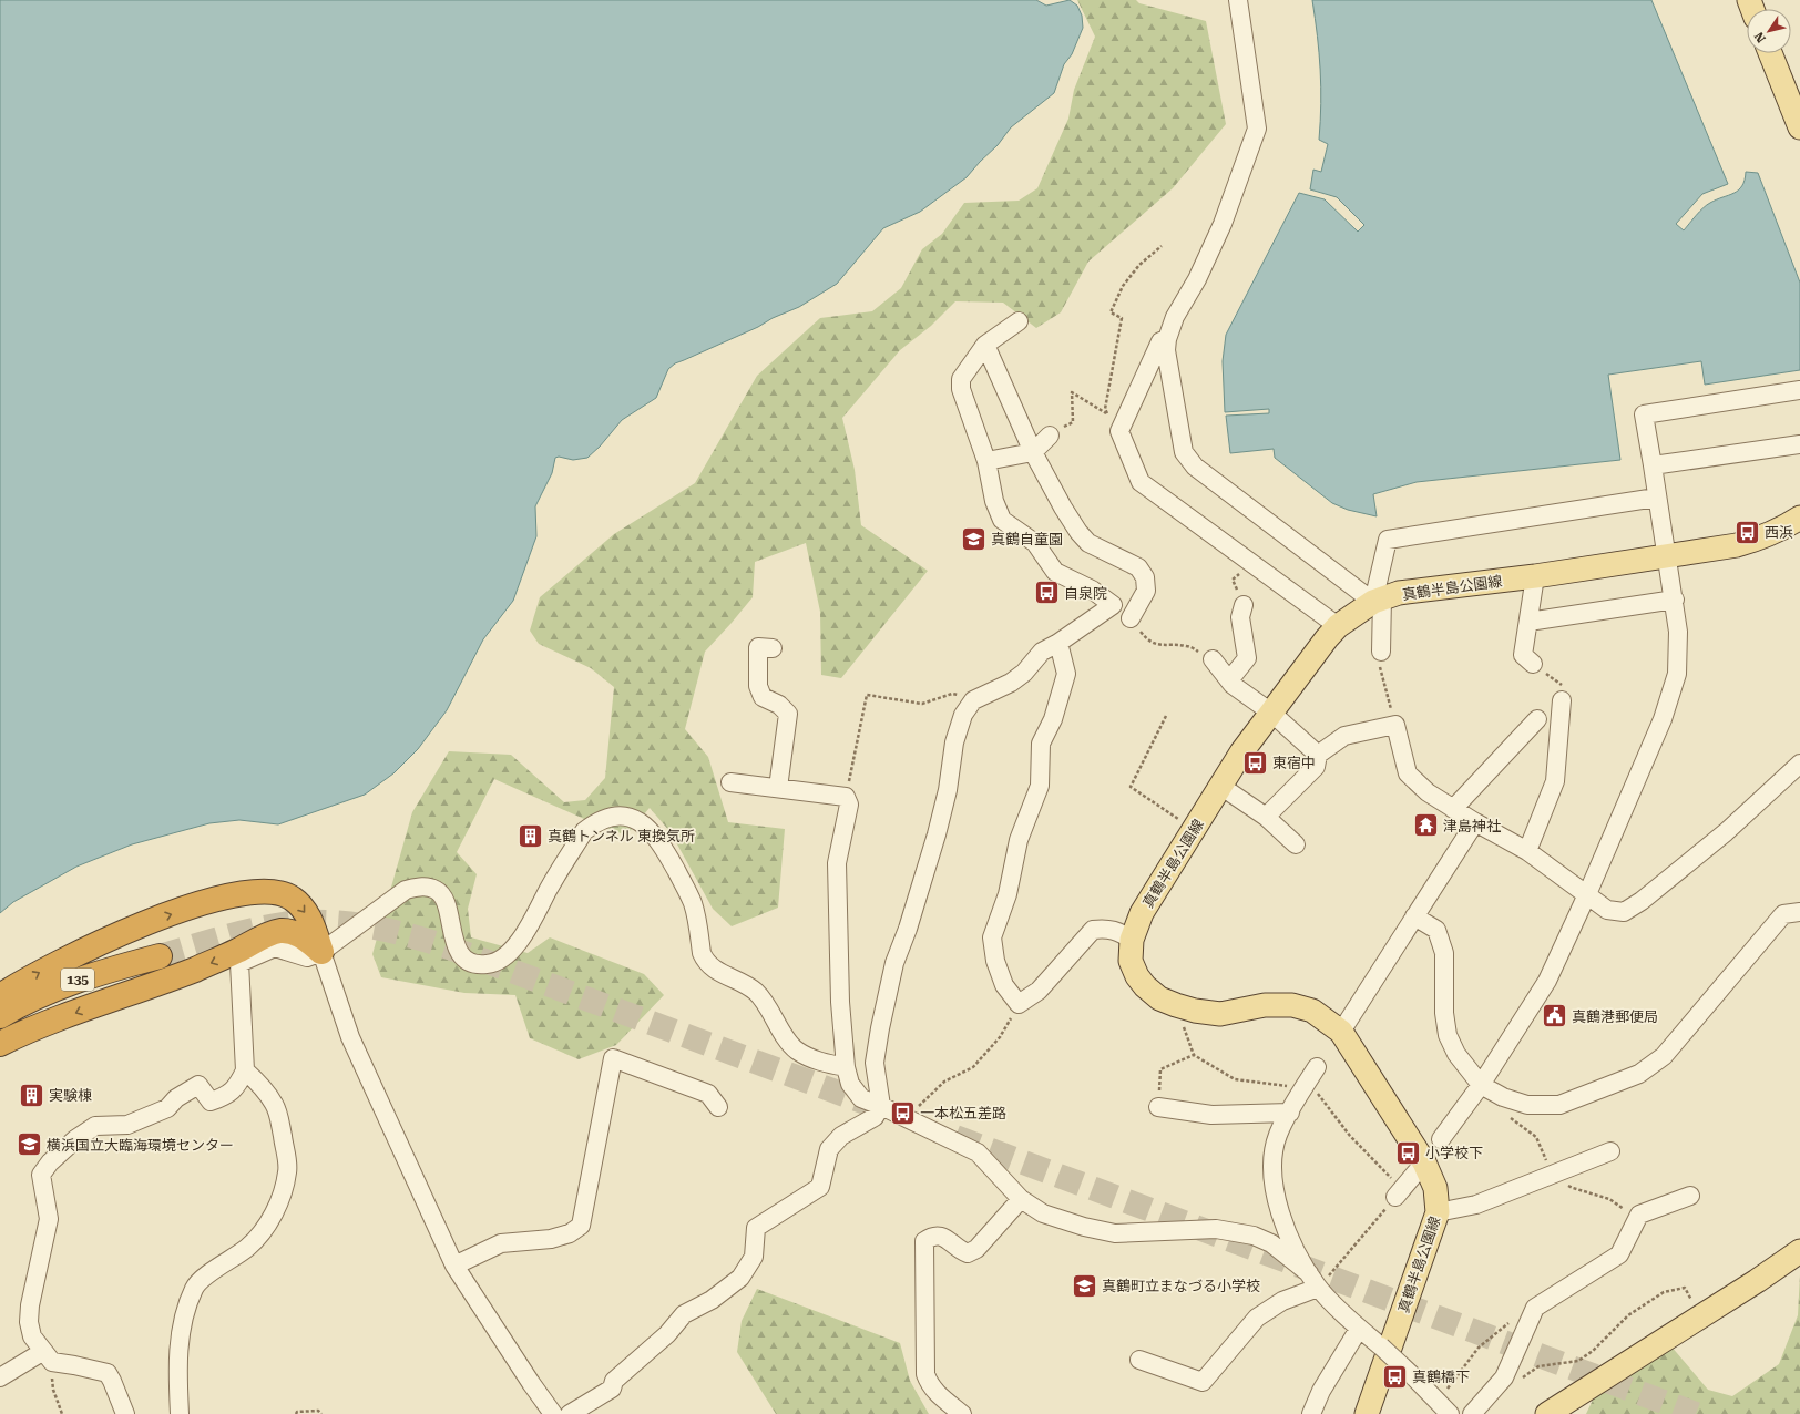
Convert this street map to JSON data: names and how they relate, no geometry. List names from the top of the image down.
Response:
{
  "streets": {
    "highway": ["135"],
    "main road": ["真鶴半島公園線"]
  },
  "places": {
    "bus stop": [
      "西浜",
      "自泉院",
      "東宿中",
      "一本松五差路",
      "小学校下",
      "真鶴橋下"
    ],
    "school or university": ["真鶴自童園", "横浜国立大臨海環境センター", "真鶴町立まなづる小学校"],
    "temple": ["津島神社"],
    "building": ["真鶴トンネル 東換気所", "実験棟"],
    "public building": ["真鶴港郵便局"]
  },
  "north": "bottom left"
}
